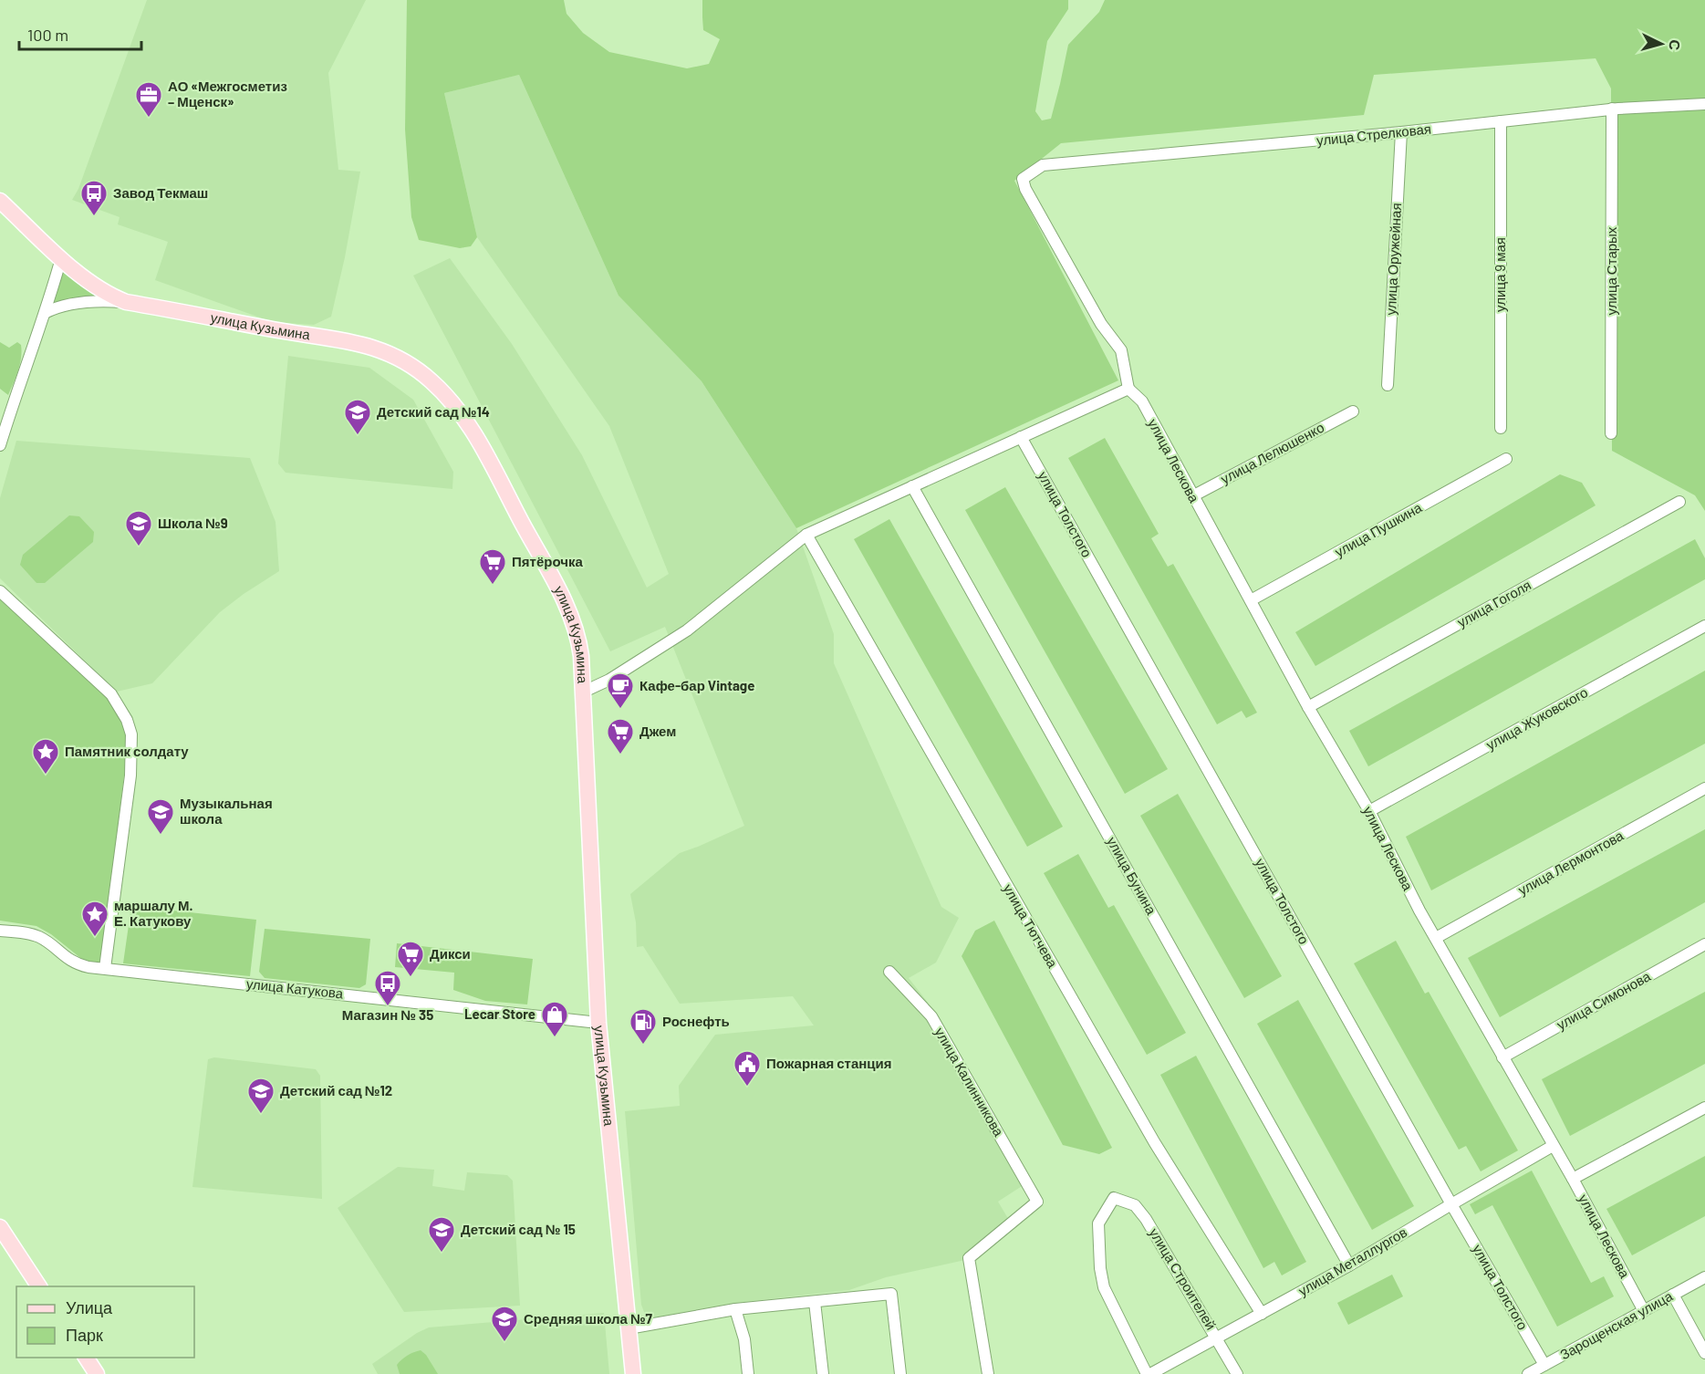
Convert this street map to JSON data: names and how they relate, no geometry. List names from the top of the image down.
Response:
{
  "streets": {
    "main road": ["улица Кузьмина"],
    "street": [
      "улица Стрелковая",
      "улица Оружейная",
      "улица Старых",
      "улица 9 мая",
      "улица Лелюшенко",
      "улица Лескова",
      "улица Толстого",
      "улица Пушкина",
      "улица Гоголя",
      "улица Жуковского",
      "улица Лермонтова",
      "улица Бунина",
      "улица Тютчева",
      "улица Катукова",
      "улица Симонова",
      "улица Калинникова",
      "улица Металлургов",
      "улица Строителей",
      "Зарощенская улица"
    ]
  },
  "crossings": [
    ["улица Стрелковая", "улица Оружейная"],
    ["улица Стрелковая", "улица Старых"],
    ["улица Стрелковая", "улица 9 мая"],
    ["улица Стрелковая", "улица Лескова"],
    ["улица Кузьмина", "улица Катукова"],
    ["улица Лелюшенко", "улица Лескова"],
    ["улица Лескова", "улица Пушкина"],
    ["улица Лескова", "улица Гоголя"],
    ["улица Лескова", "улица Жуковского"],
    ["улица Лескова", "улица Лермонтова"],
    ["улица Лескова", "улица Симонова"],
    ["улица Лескова", "улица Металлургов"],
    ["улица Лескова", "Зарощенская улица"],
    ["улица Толстого", "улица Металлургов"],
    ["улица Толстого", "Зарощенская улица"],
    ["улица Бунина", "улица Металлургов"],
    ["улица Тютчева", "улица Металлургов"],
    ["улица Металлургов", "улица Строителей"]
  ],
  "places": {
    "office": ["АО «Межгосметиз – Мценск»"],
    "bus stop": ["Завод Текмаш", "Магазин № 35"],
    "school or university": [
      "Детский сад №14",
      "Школа №9",
      "Музыкальная школа",
      "Детский сад №12",
      "Детский сад № 15",
      "Средняя школа №7"
    ],
    "supermarket": ["Пятёрочка", "Джем", "Дикси"],
    "cafe": ["Кафе-бар Vintage"],
    "place": ["Памятник солдату", "маршалу М. Е. Катукову"],
    "shop": ["Lecar Store"],
    "fuel station": ["Роснефть"],
    "public building": ["Пожарная станция"]
  },
  "legend": ["Улица", "Парк"],
  "scale_bar": "100 m",
  "north": "right"
}
